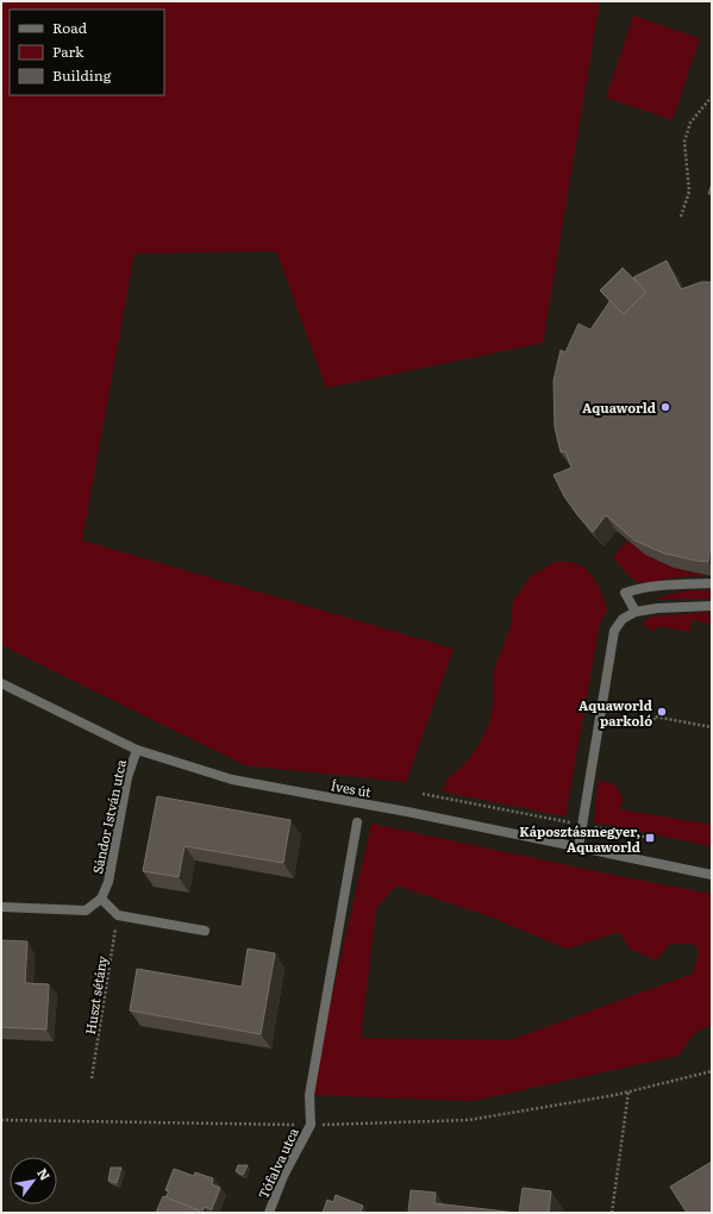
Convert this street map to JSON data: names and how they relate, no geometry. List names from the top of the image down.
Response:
{
  "streets": {
    "street": ["Íves út", "Sándor István utca", "Tófalva utca"],
    "path": ["Huszt sétány"]
  },
  "crossings": [
    ["Íves út", "Sándor István utca"]
  ],
  "places": {
    "other": ["Aquaworld", "Aquaworld parkoló"],
    "transit": ["Káposztásmegyer, Aquaworld"]
  },
  "legend": ["Road", "Park", "Building"],
  "north": "top right"
}
